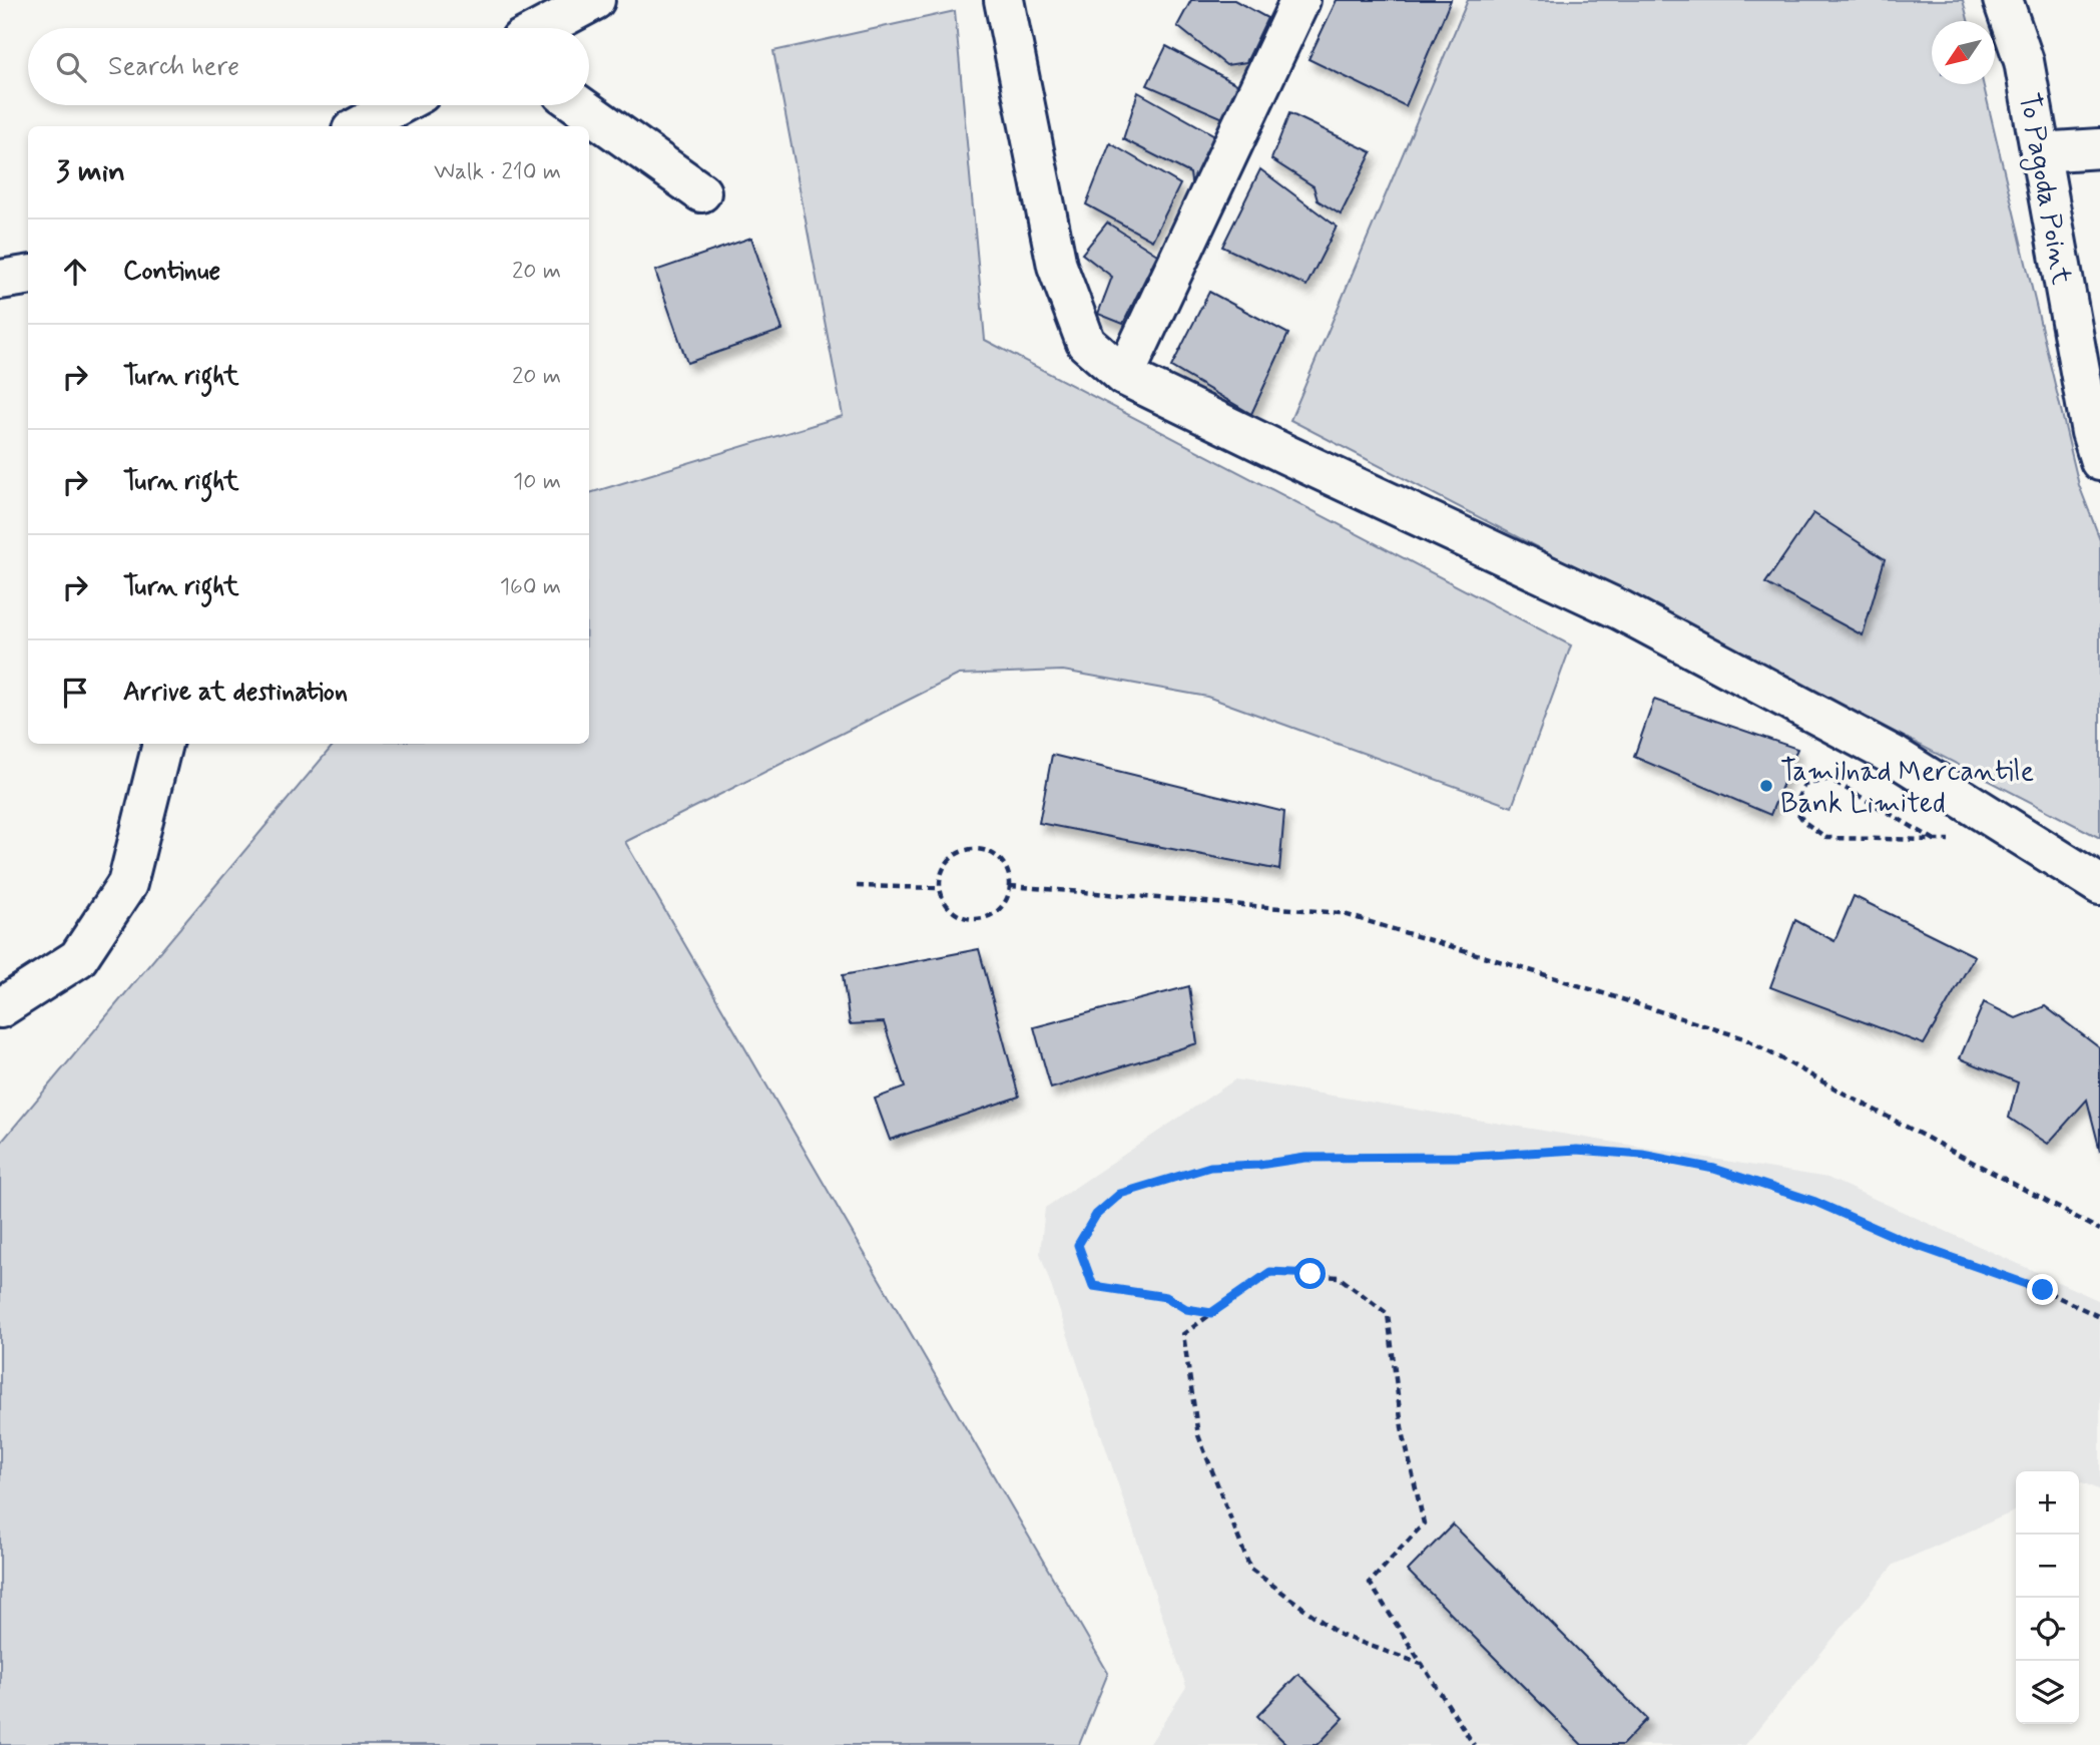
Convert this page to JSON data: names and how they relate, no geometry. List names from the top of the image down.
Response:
{
  "streets": {
    "main road": ["To Pagoda Point"]
  },
  "places": ["Tamilnad Mercantile Bank Limited"],
  "north": "bottom left",
  "page": {
    "search": "Search here",
    "heading": ["3 min", "Walk · 210 m"],
    "list": [
      ["Continue", "20 m"],
      ["Turn right", "20 m"],
      ["Turn right", "10 m"],
      ["Turn right", "160 m"],
      "Arrive at destination"
    ],
    "map_buttons": ["+", "−"]
  }
}
